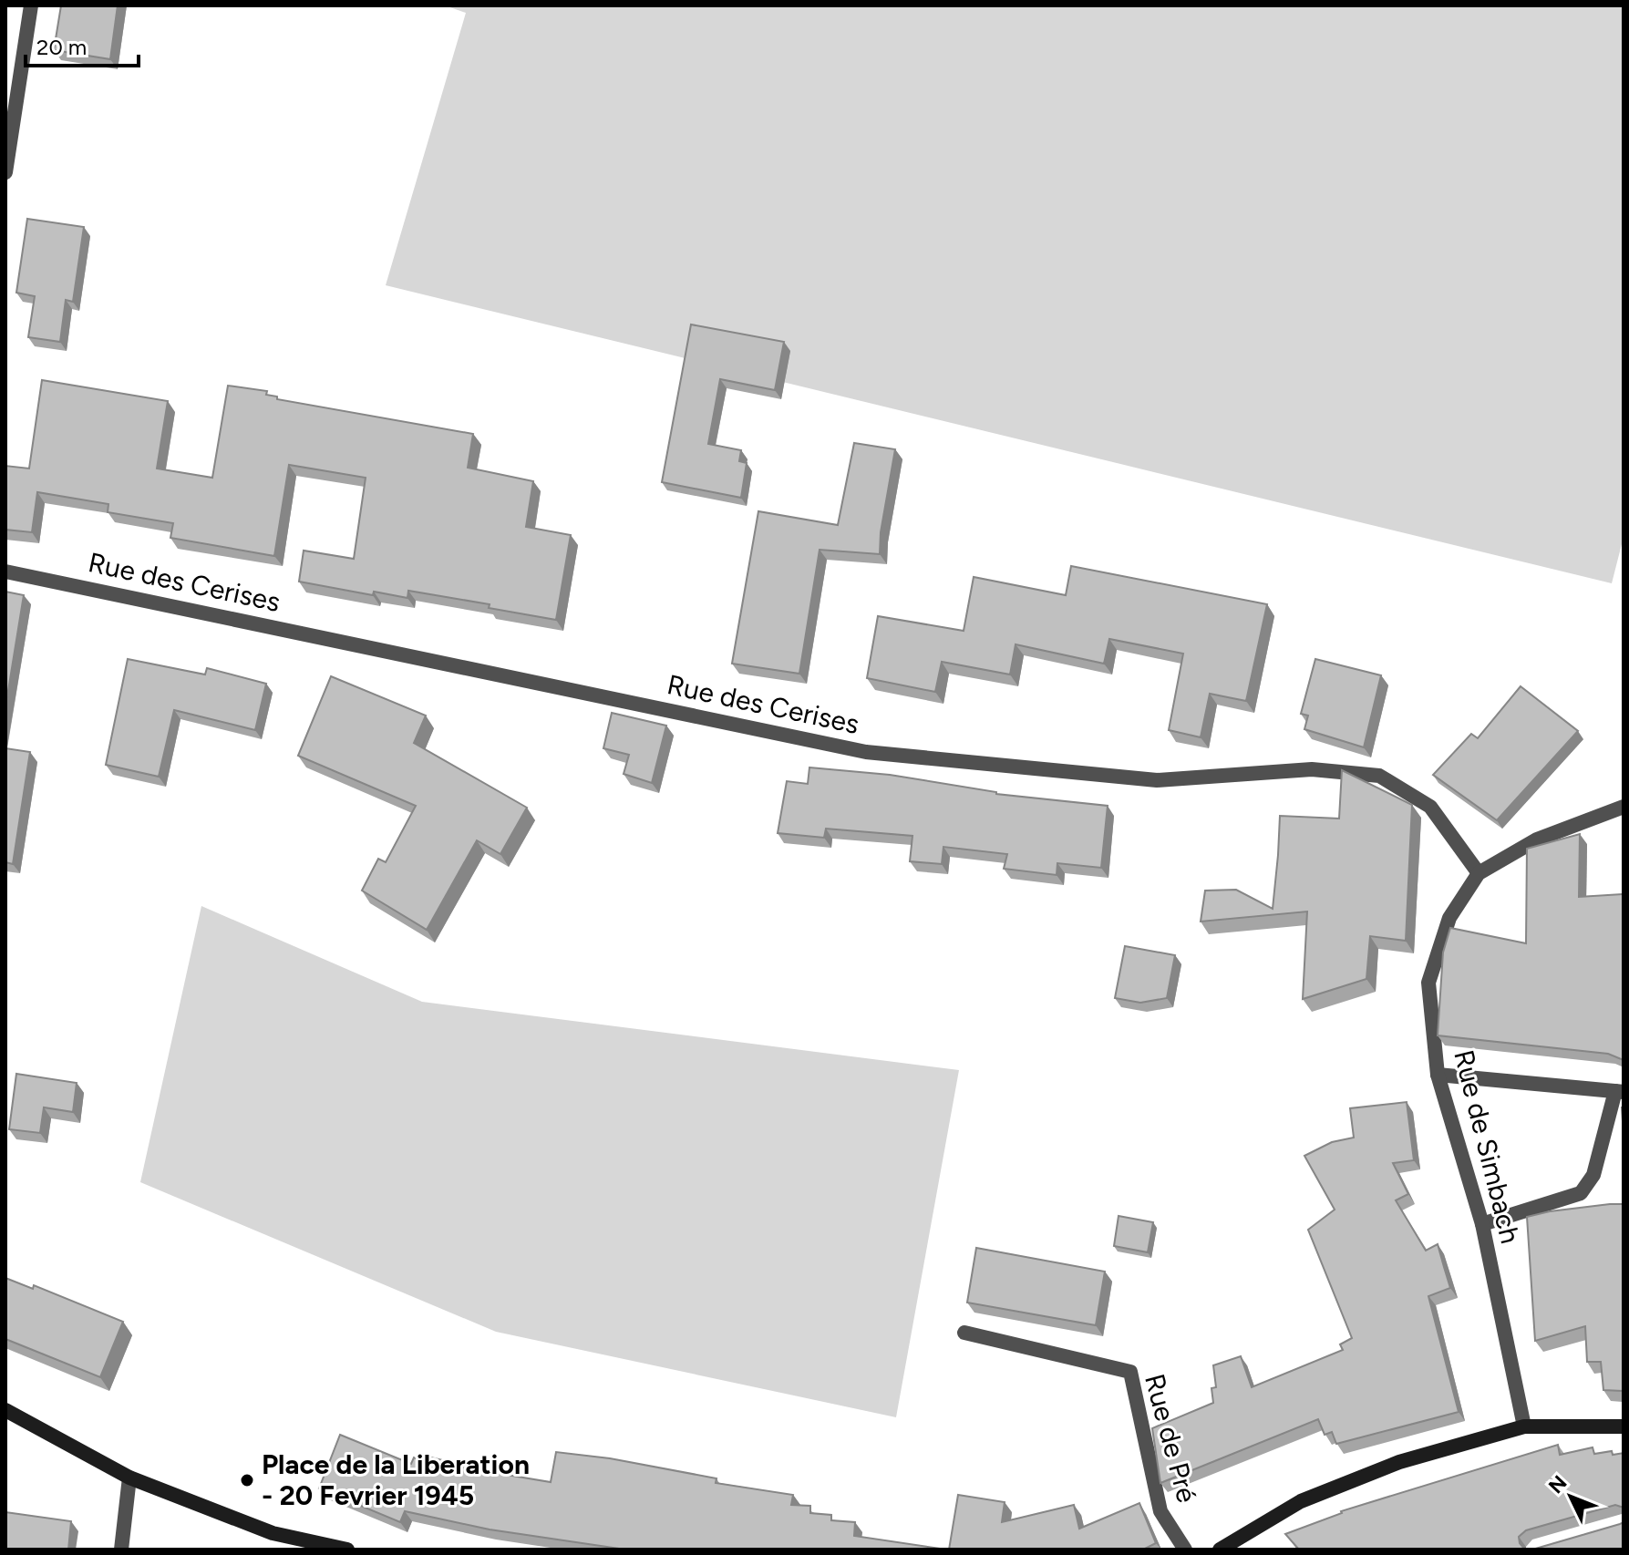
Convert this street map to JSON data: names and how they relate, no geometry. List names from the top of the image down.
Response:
{
  "streets": {
    "street": ["Rue des Cerises", "Rue de Simbach", "Rue de Pré"]
  },
  "crossings": [
    ["Rue des Cerises", "Rue de Simbach"]
  ],
  "places": ["Place de la Liberation - 20 Fevrier 1945"],
  "scale_bar": "20 m",
  "north": "top left"
}
